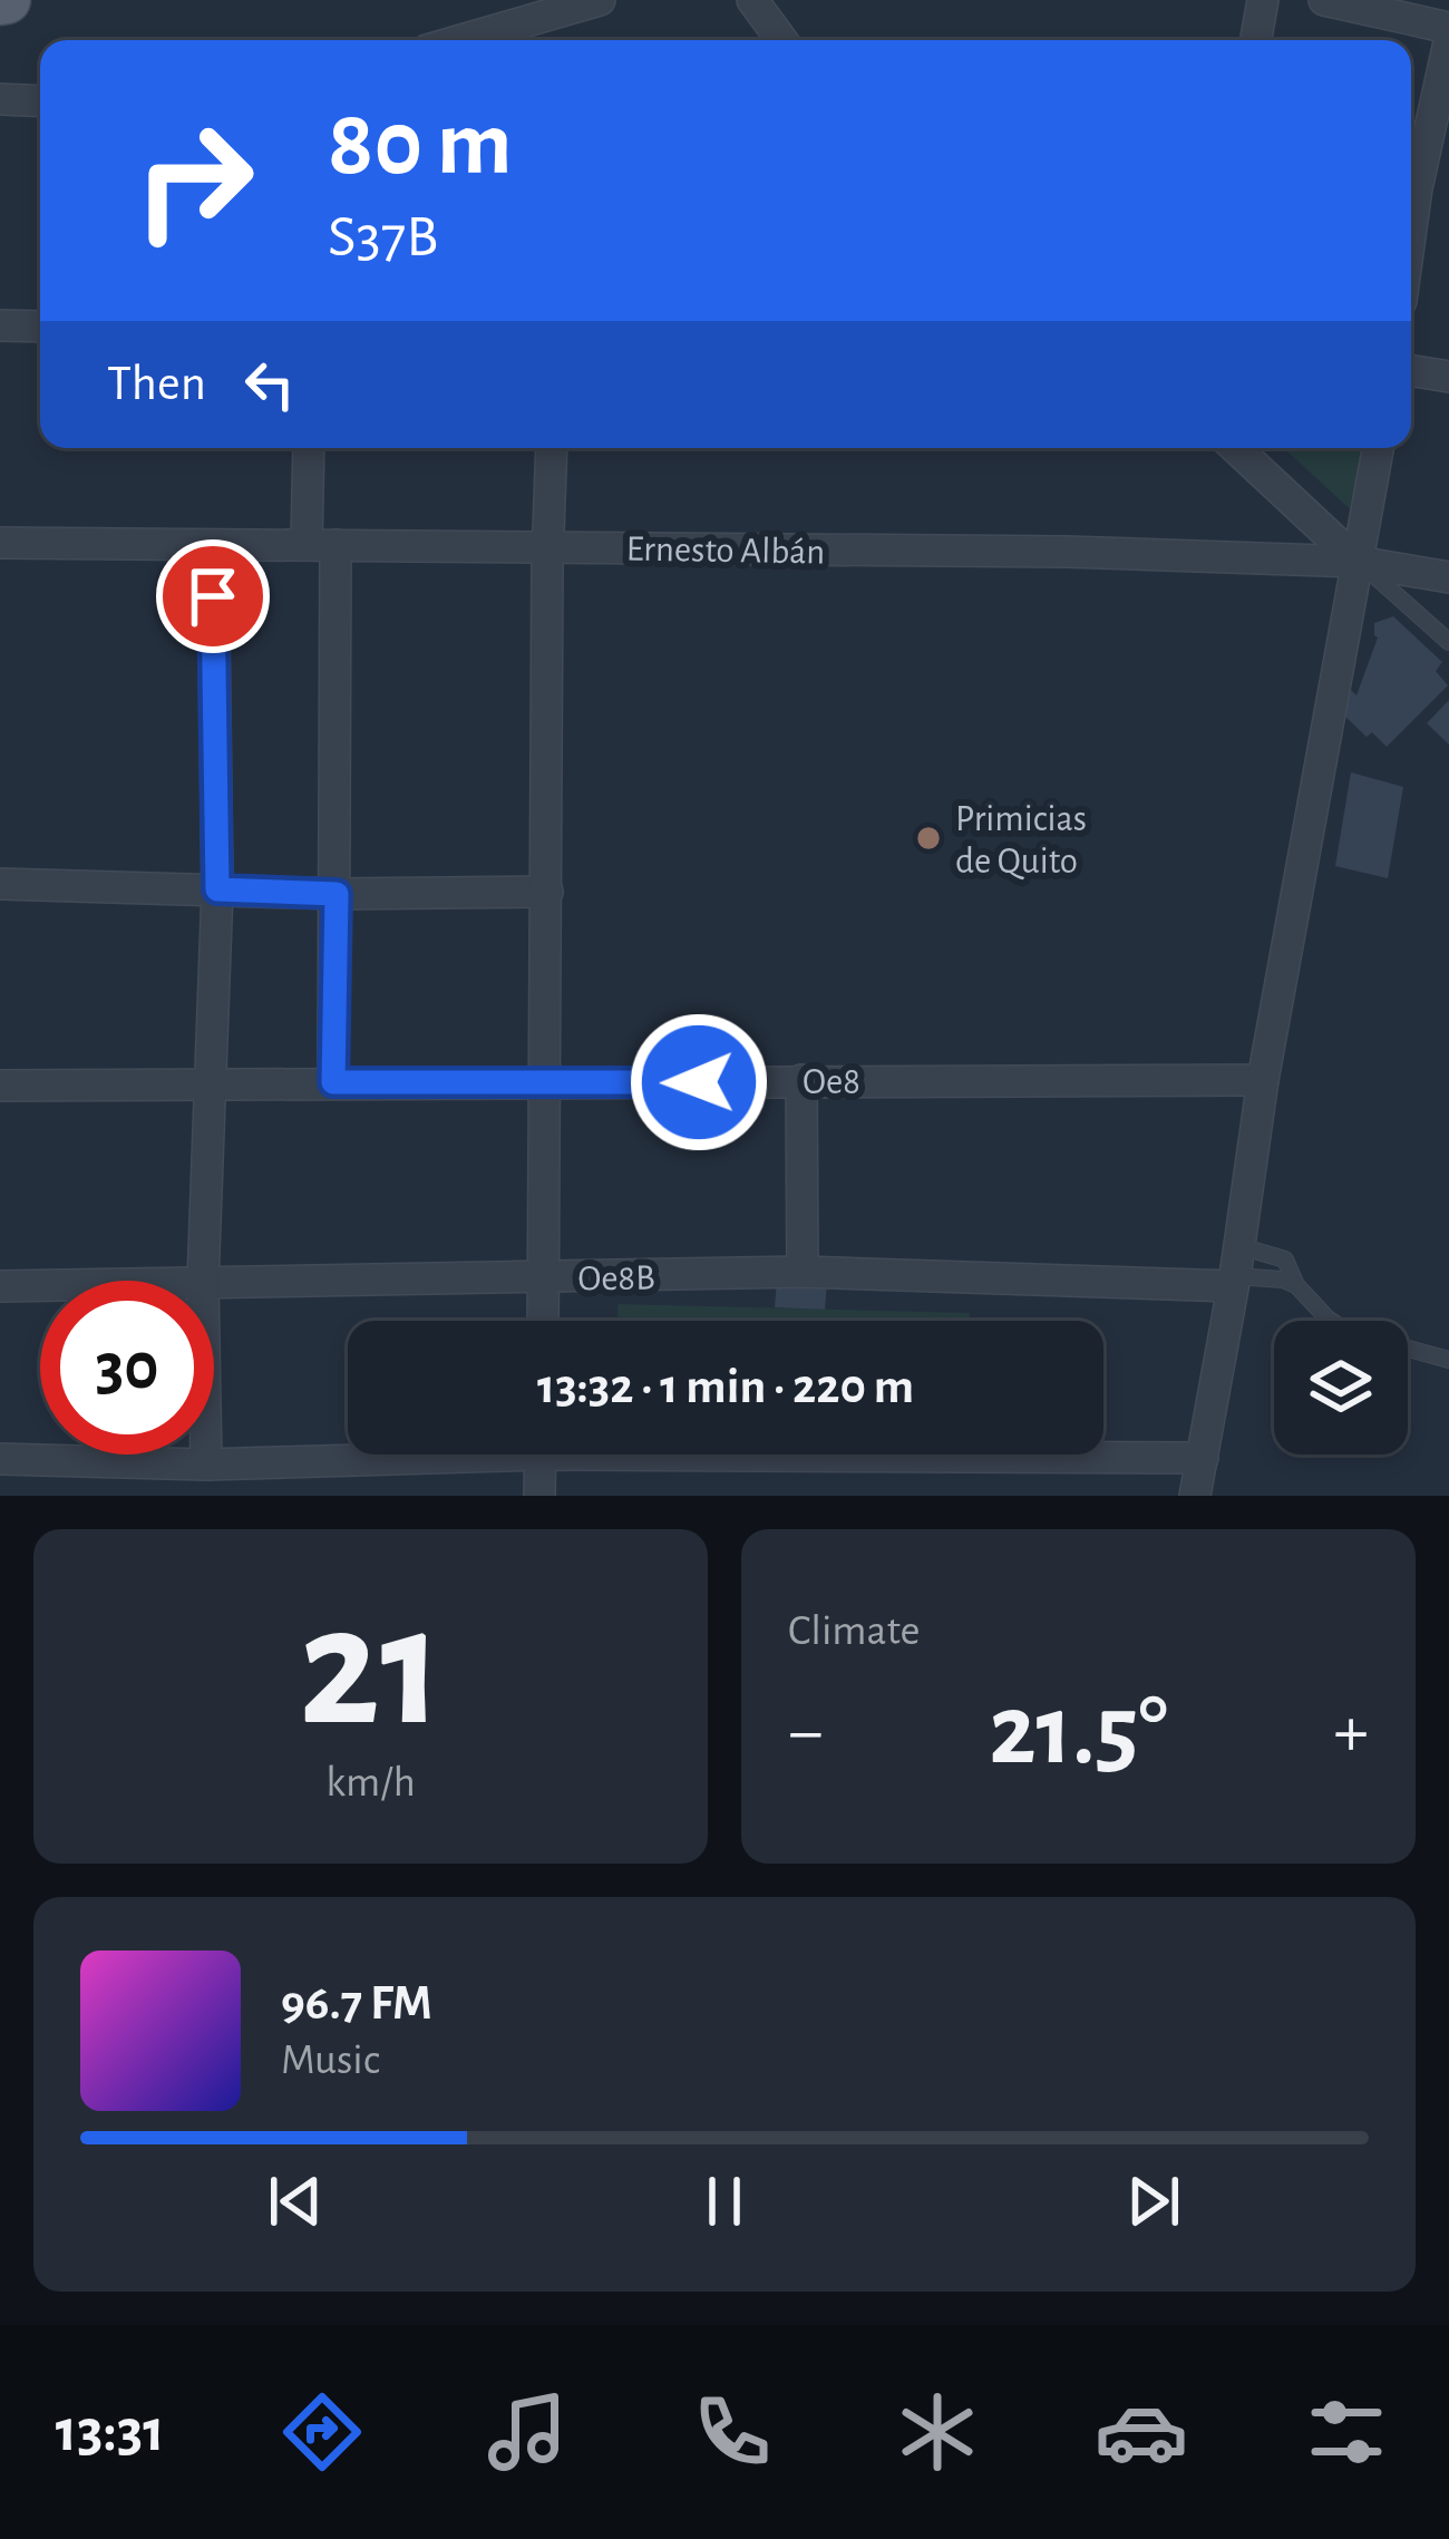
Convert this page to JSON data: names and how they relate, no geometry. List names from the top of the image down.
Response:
{
  "streets": {
    "street": ["Ernesto Albán", "Oe8", "Oe8B"]
  },
  "places": ["Primicias de Quito"],
  "page": {
    "turn": ["80 m", "S37B"],
    "then": "Then",
    "limit": "30",
    "trip": "13:32 · 1 min · 220 m",
    "tile": [
      ["21", "km/h"],
      "Climate"
    ],
    "heat": ["−", "21.5°", "+"],
    "song": ["96.7 FM", "Music"],
    "tabs": "13:31"
  }
}
